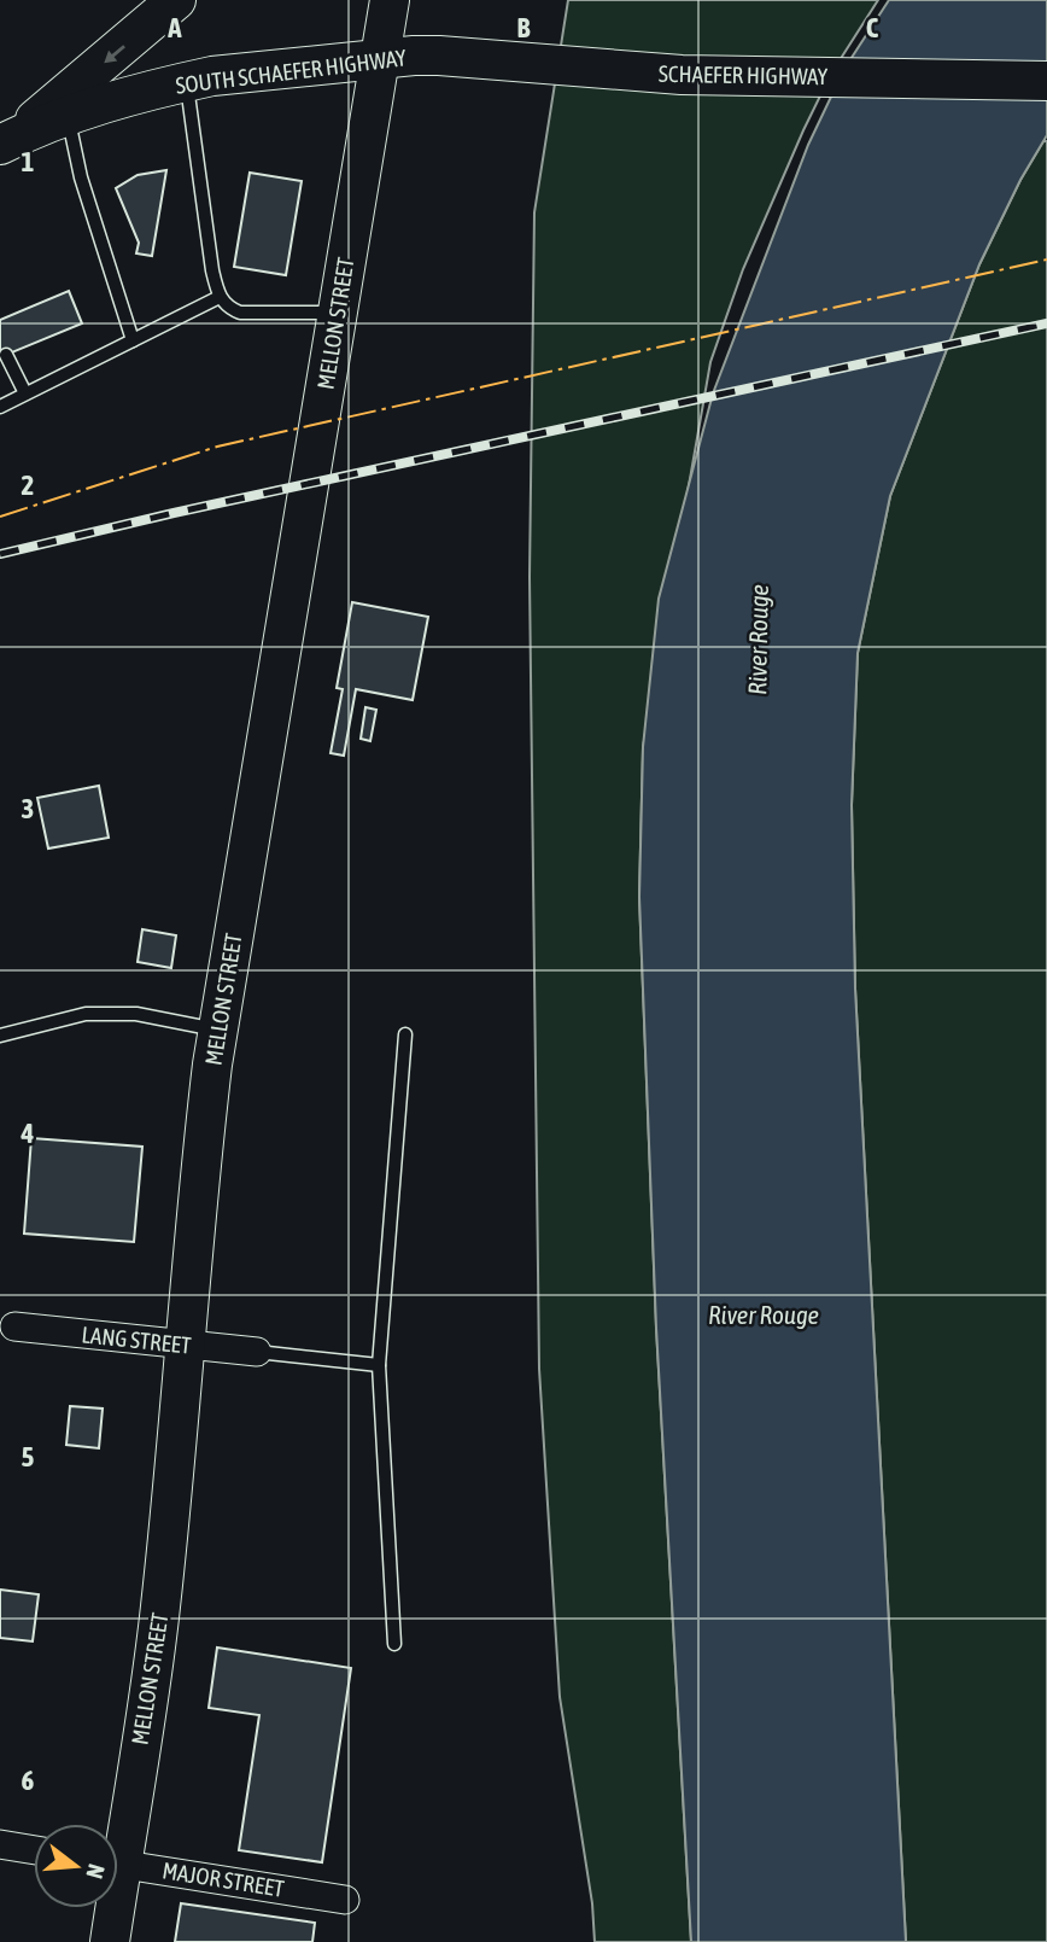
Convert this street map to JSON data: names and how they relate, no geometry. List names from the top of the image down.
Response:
{
  "streets": {
    "street": [
      "SOUTH SCHAEFER HIGHWAY",
      "SCHAEFER HIGHWAY",
      "MELLON STREET",
      "LANG STREET",
      "MAJOR STREET"
    ]
  },
  "crossings": [
    ["SOUTH SCHAEFER HIGHWAY", "SCHAEFER HIGHWAY"],
    ["SOUTH SCHAEFER HIGHWAY", "MELLON STREET"],
    ["MELLON STREET", "LANG STREET"]
  ],
  "water": ["River Rouge"],
  "north": "right",
  "grid": {
    "columns": ["A", "B", "C"],
    "rows": [
      "1",
      "2",
      "3",
      "4",
      "5",
      "6"
    ]
  }
}
